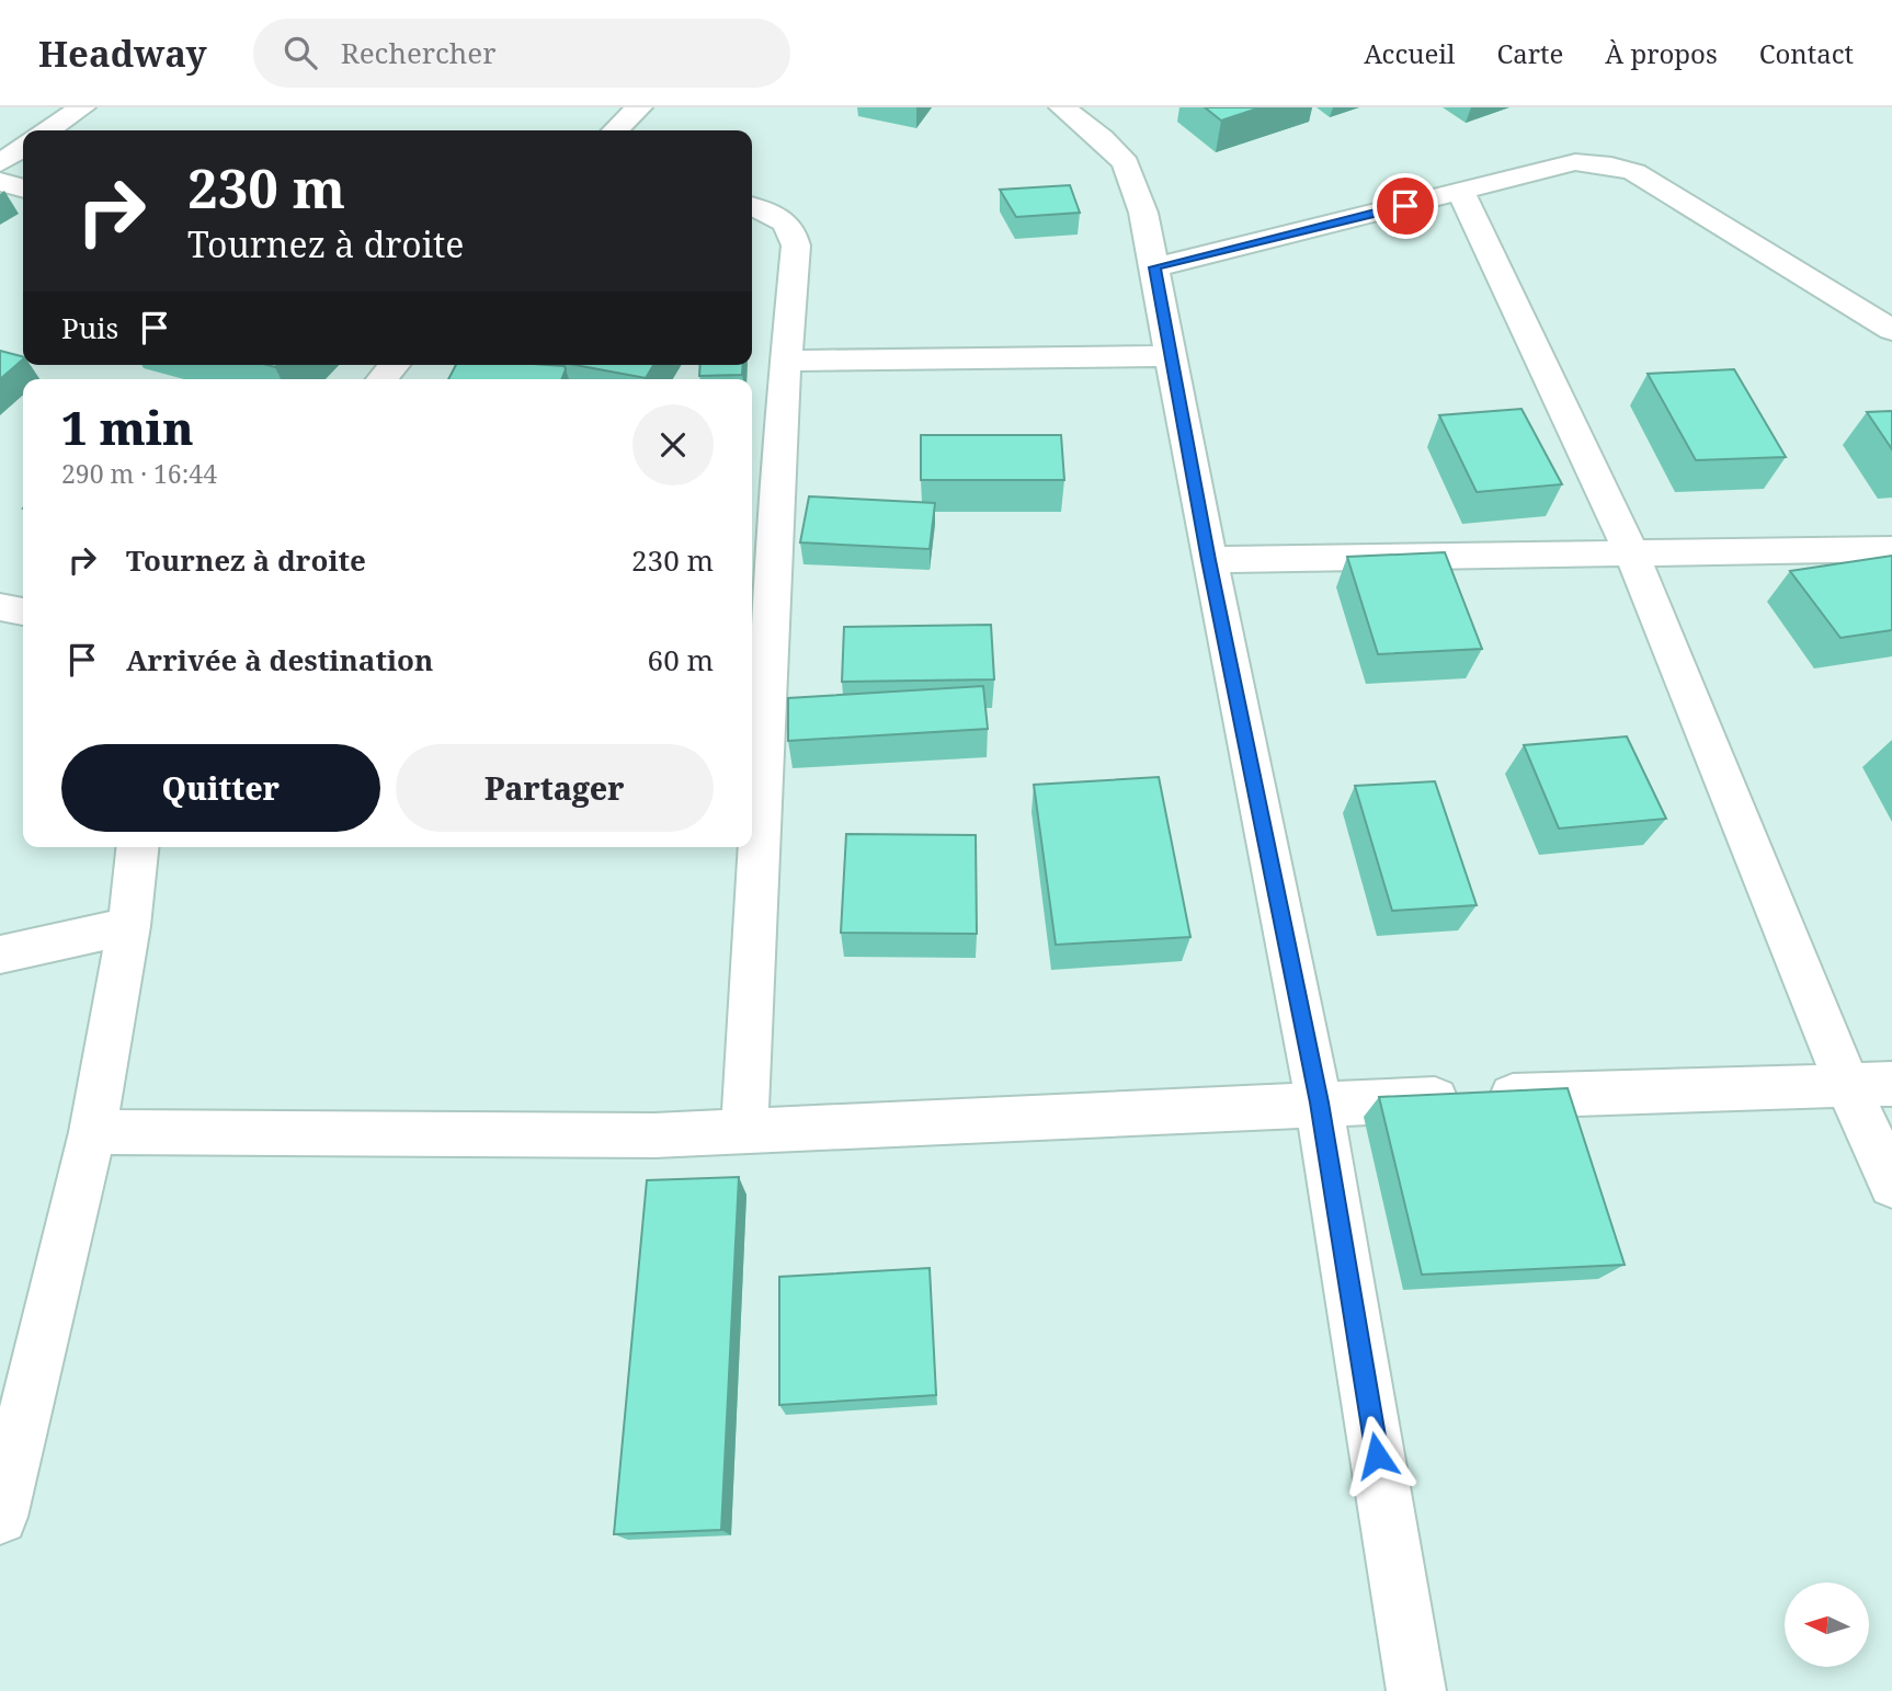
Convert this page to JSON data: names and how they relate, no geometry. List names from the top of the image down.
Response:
{
  "north": "left",
  "page": {
    "header": "Headway",
    "search": "Rechercher",
    "nav": [
      "Accueil",
      "Carte",
      "À propos",
      "Contact"
    ],
    "turn": ["230 m", "Tournez à droite"],
    "then": "Puis",
    "heading": ["1 min", "290 m · 16:44"],
    "list": [
      {
        "name": "Tournez à droite",
        "value": "230 m"
      },
      {
        "name": "Arrivée à destination",
        "value": "60 m"
      }
    ],
    "buttons": ["Quitter", "Partager"]
  }
}
